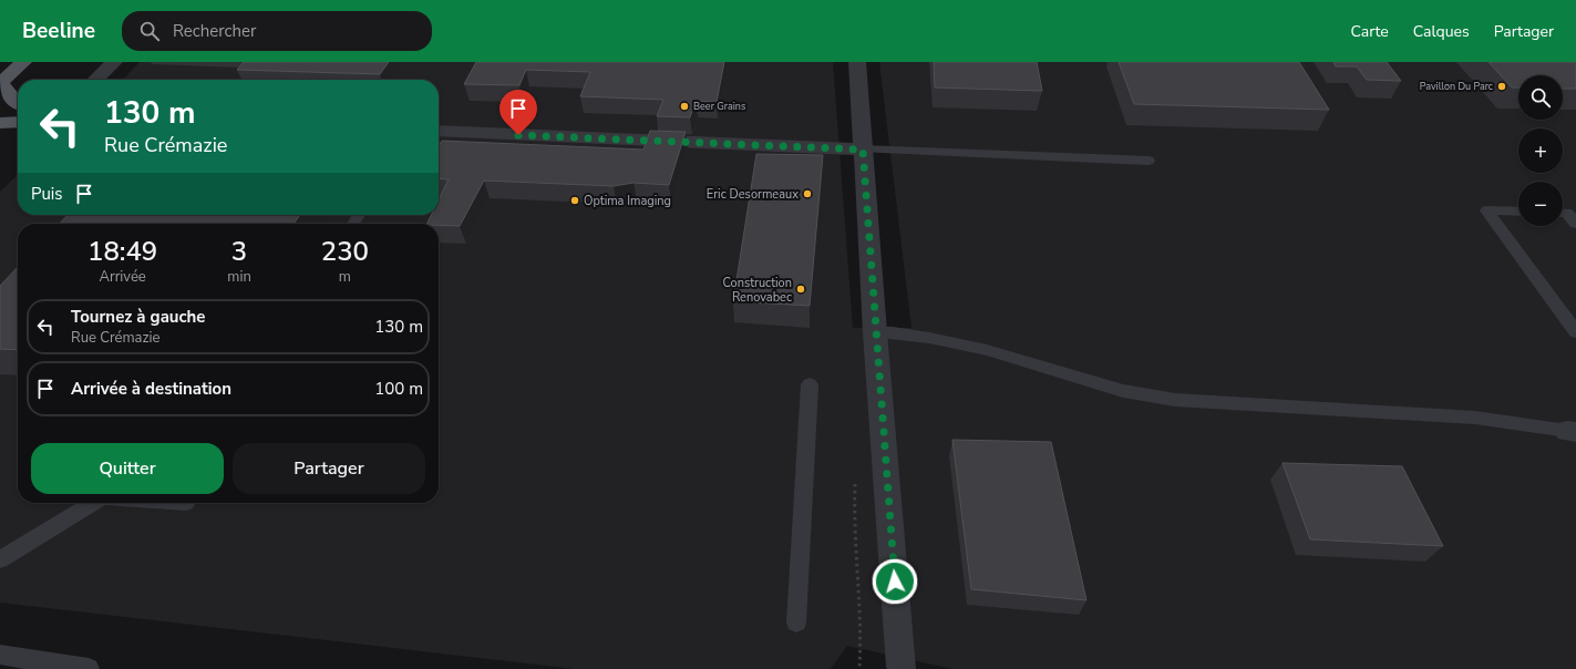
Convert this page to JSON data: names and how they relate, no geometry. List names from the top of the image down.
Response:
{
  "places": [
    "Pavillon Du Parc",
    "Beer Grains",
    "Eric Desormeaux",
    "Optima Imaging",
    "Construction Renovabec"
  ],
  "page": {
    "header": "Beeline",
    "search": "Rechercher",
    "nav": ["Carte", "Calques", "Partager"],
    "map_buttons": ["+", "−"],
    "turn": ["130 m", "Rue Crémazie"],
    "then": "Puis",
    "eta": [
      "18:49",
      "Arrivée",
      "3",
      "min",
      "230",
      "m"
    ],
    "list": [
      {
        "name": "Tournez à gauche",
        "note": "Rue Crémazie",
        "value": "130 m"
      },
      {
        "name": "Arrivée à destination",
        "value": "100 m"
      }
    ],
    "buttons": ["Quitter", "Partager"]
  }
}
